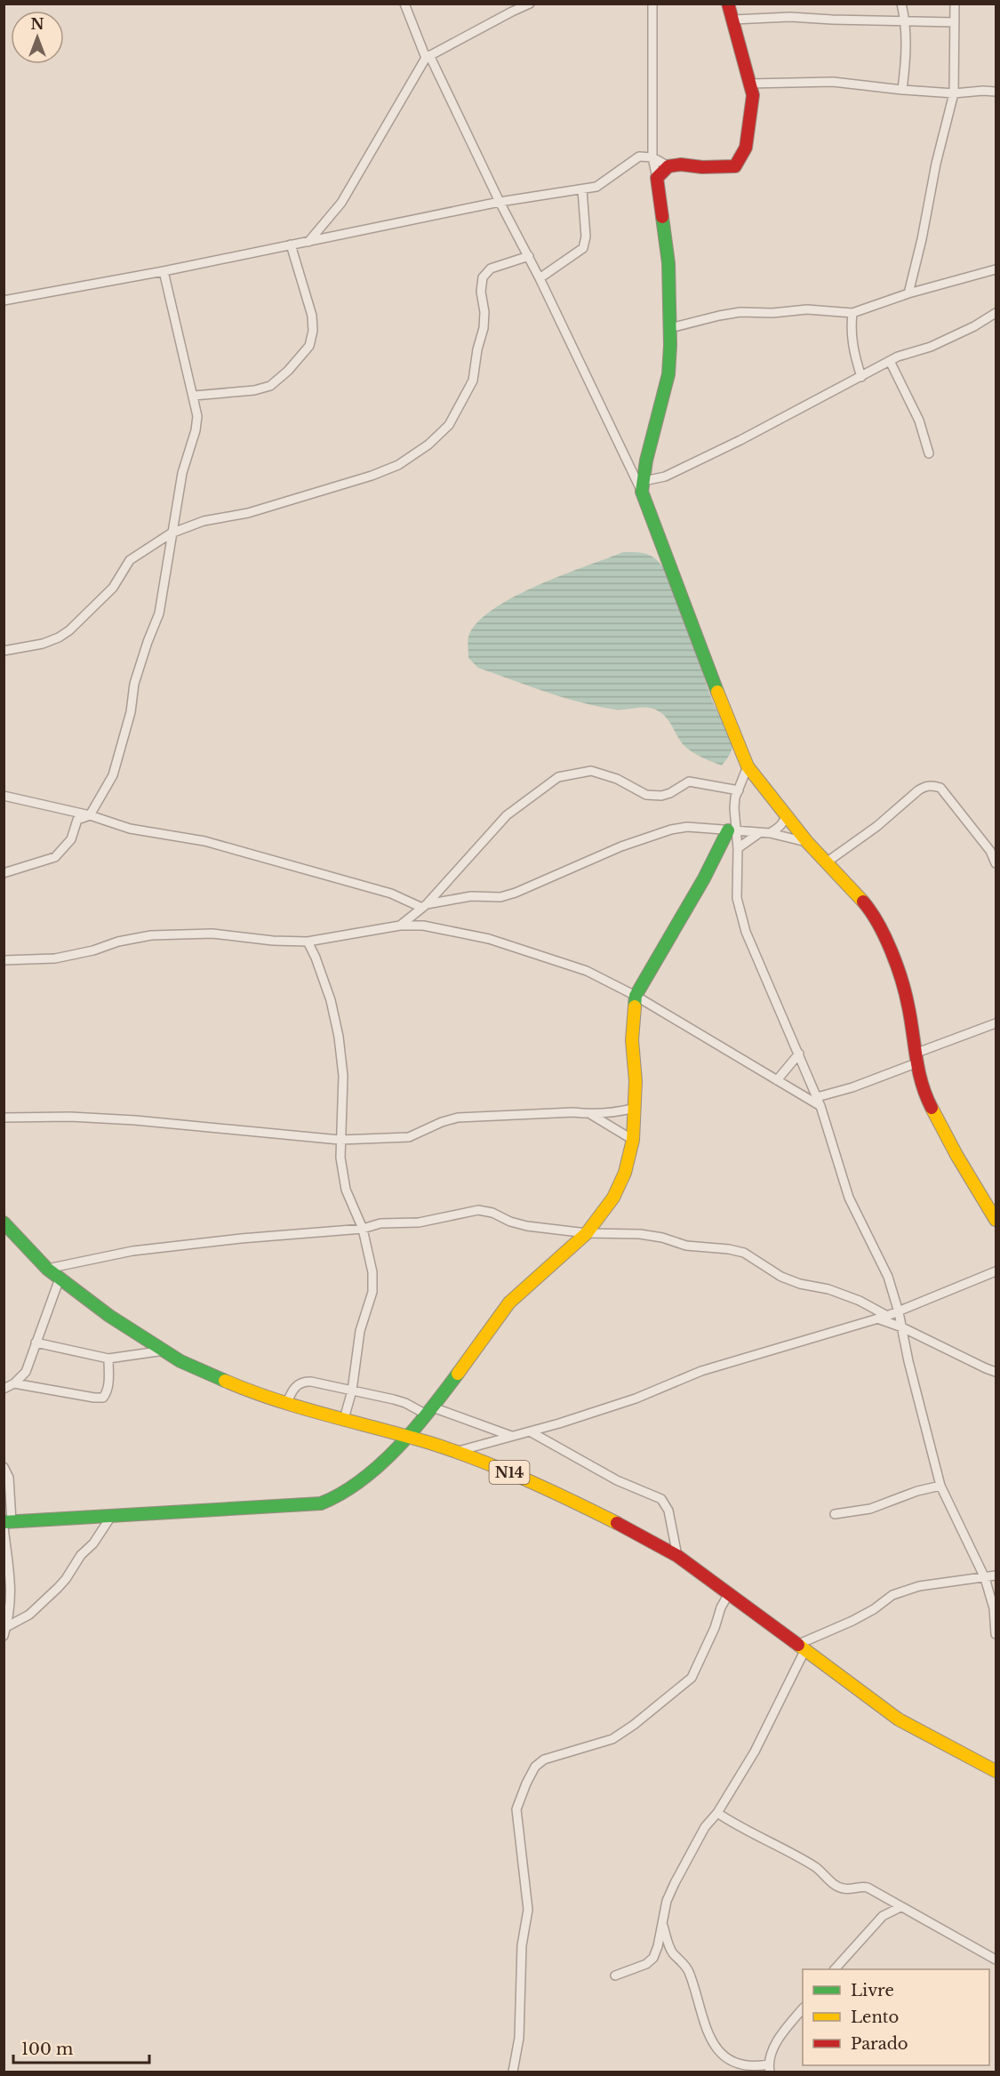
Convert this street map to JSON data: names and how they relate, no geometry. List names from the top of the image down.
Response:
{
  "streets": {
    "street": ["N14"]
  },
  "legend": ["Livre", "Lento", "Parado"],
  "scale_bar": "100 m",
  "north": "top"
}
